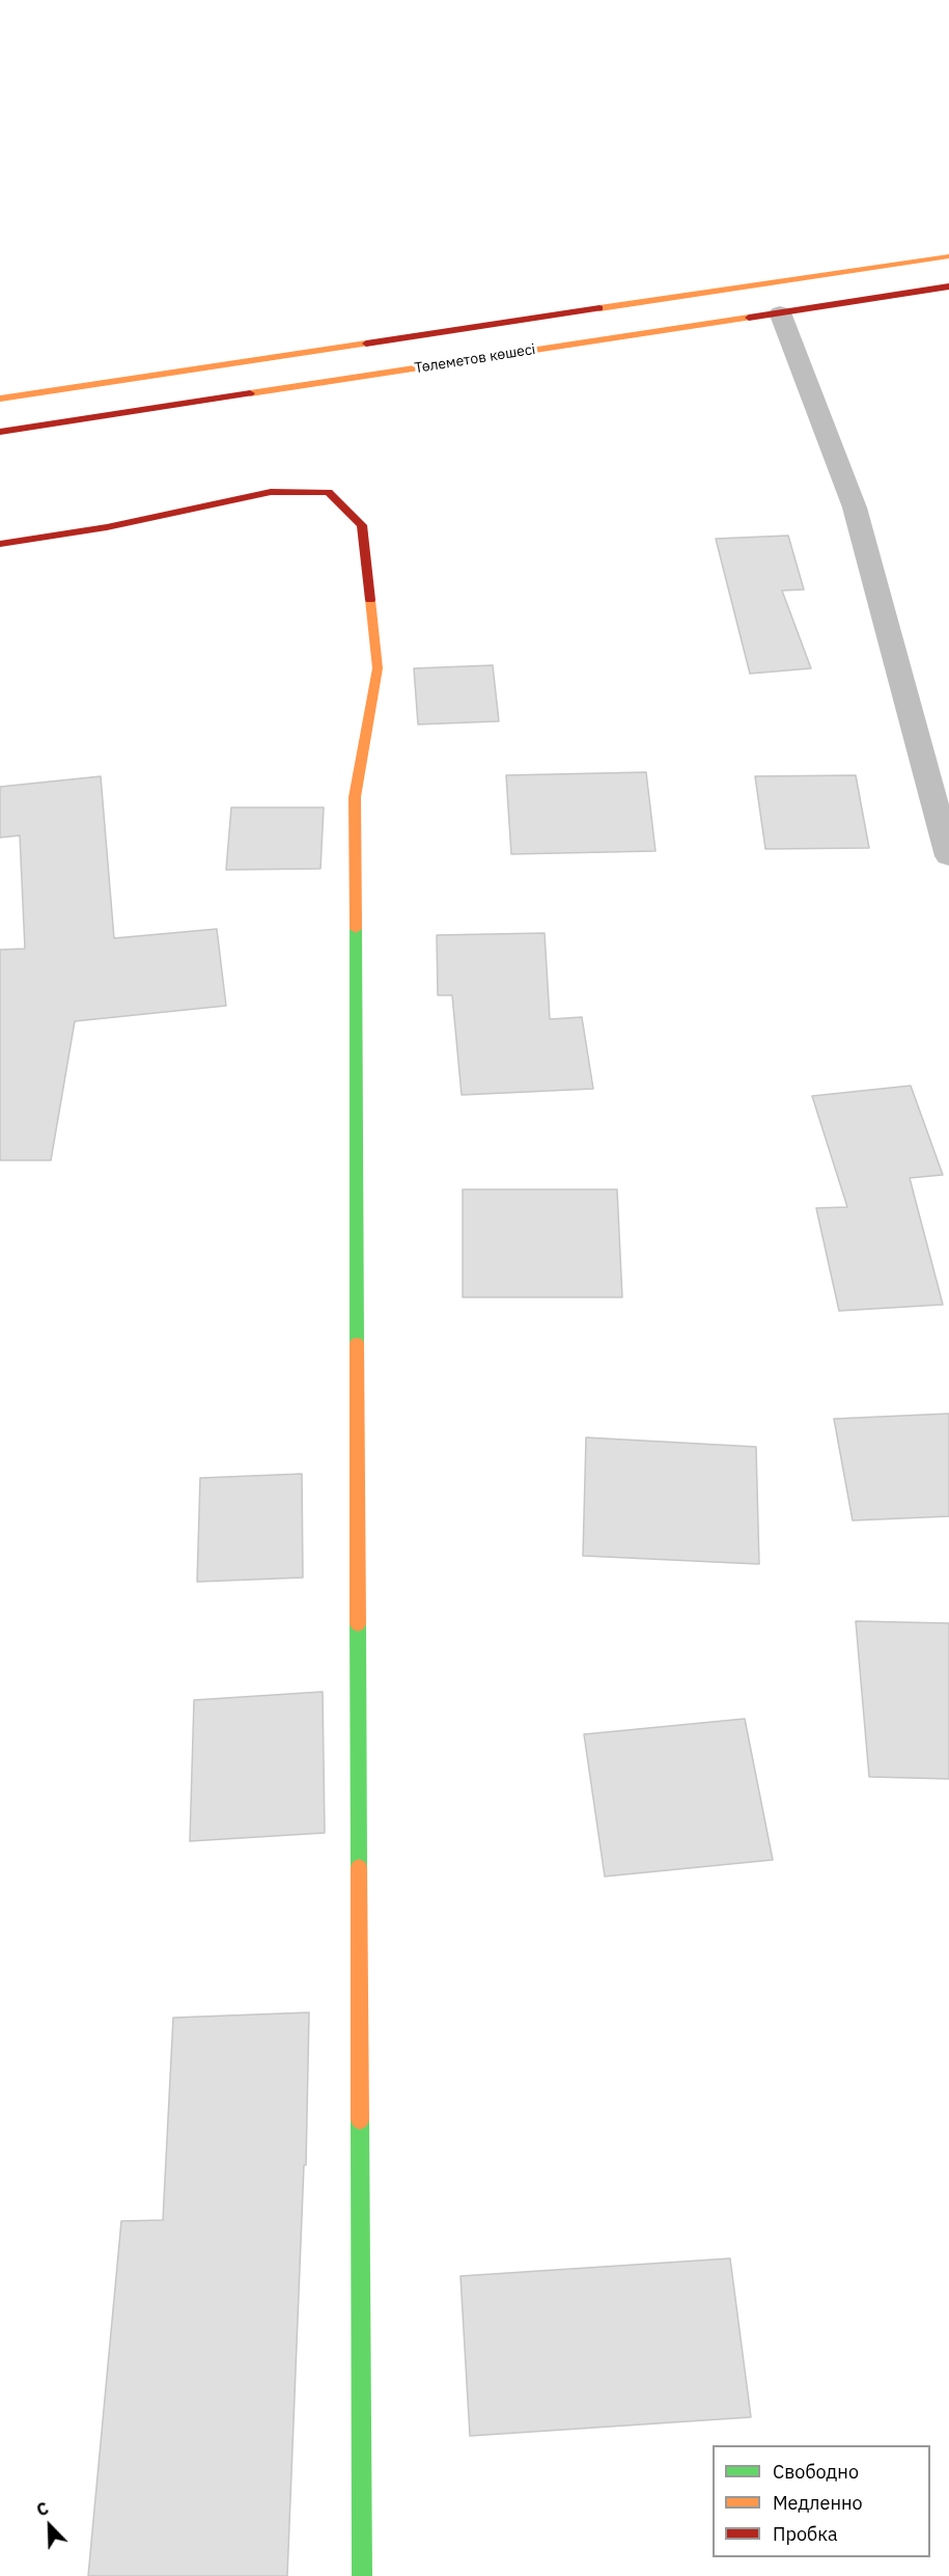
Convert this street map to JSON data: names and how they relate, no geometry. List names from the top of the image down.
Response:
{
  "streets": {
    "main road": ["Төлеметов көшесі"]
  },
  "legend": ["Свободно", "Медленно", "Пробка"],
  "north": "top left"
}
